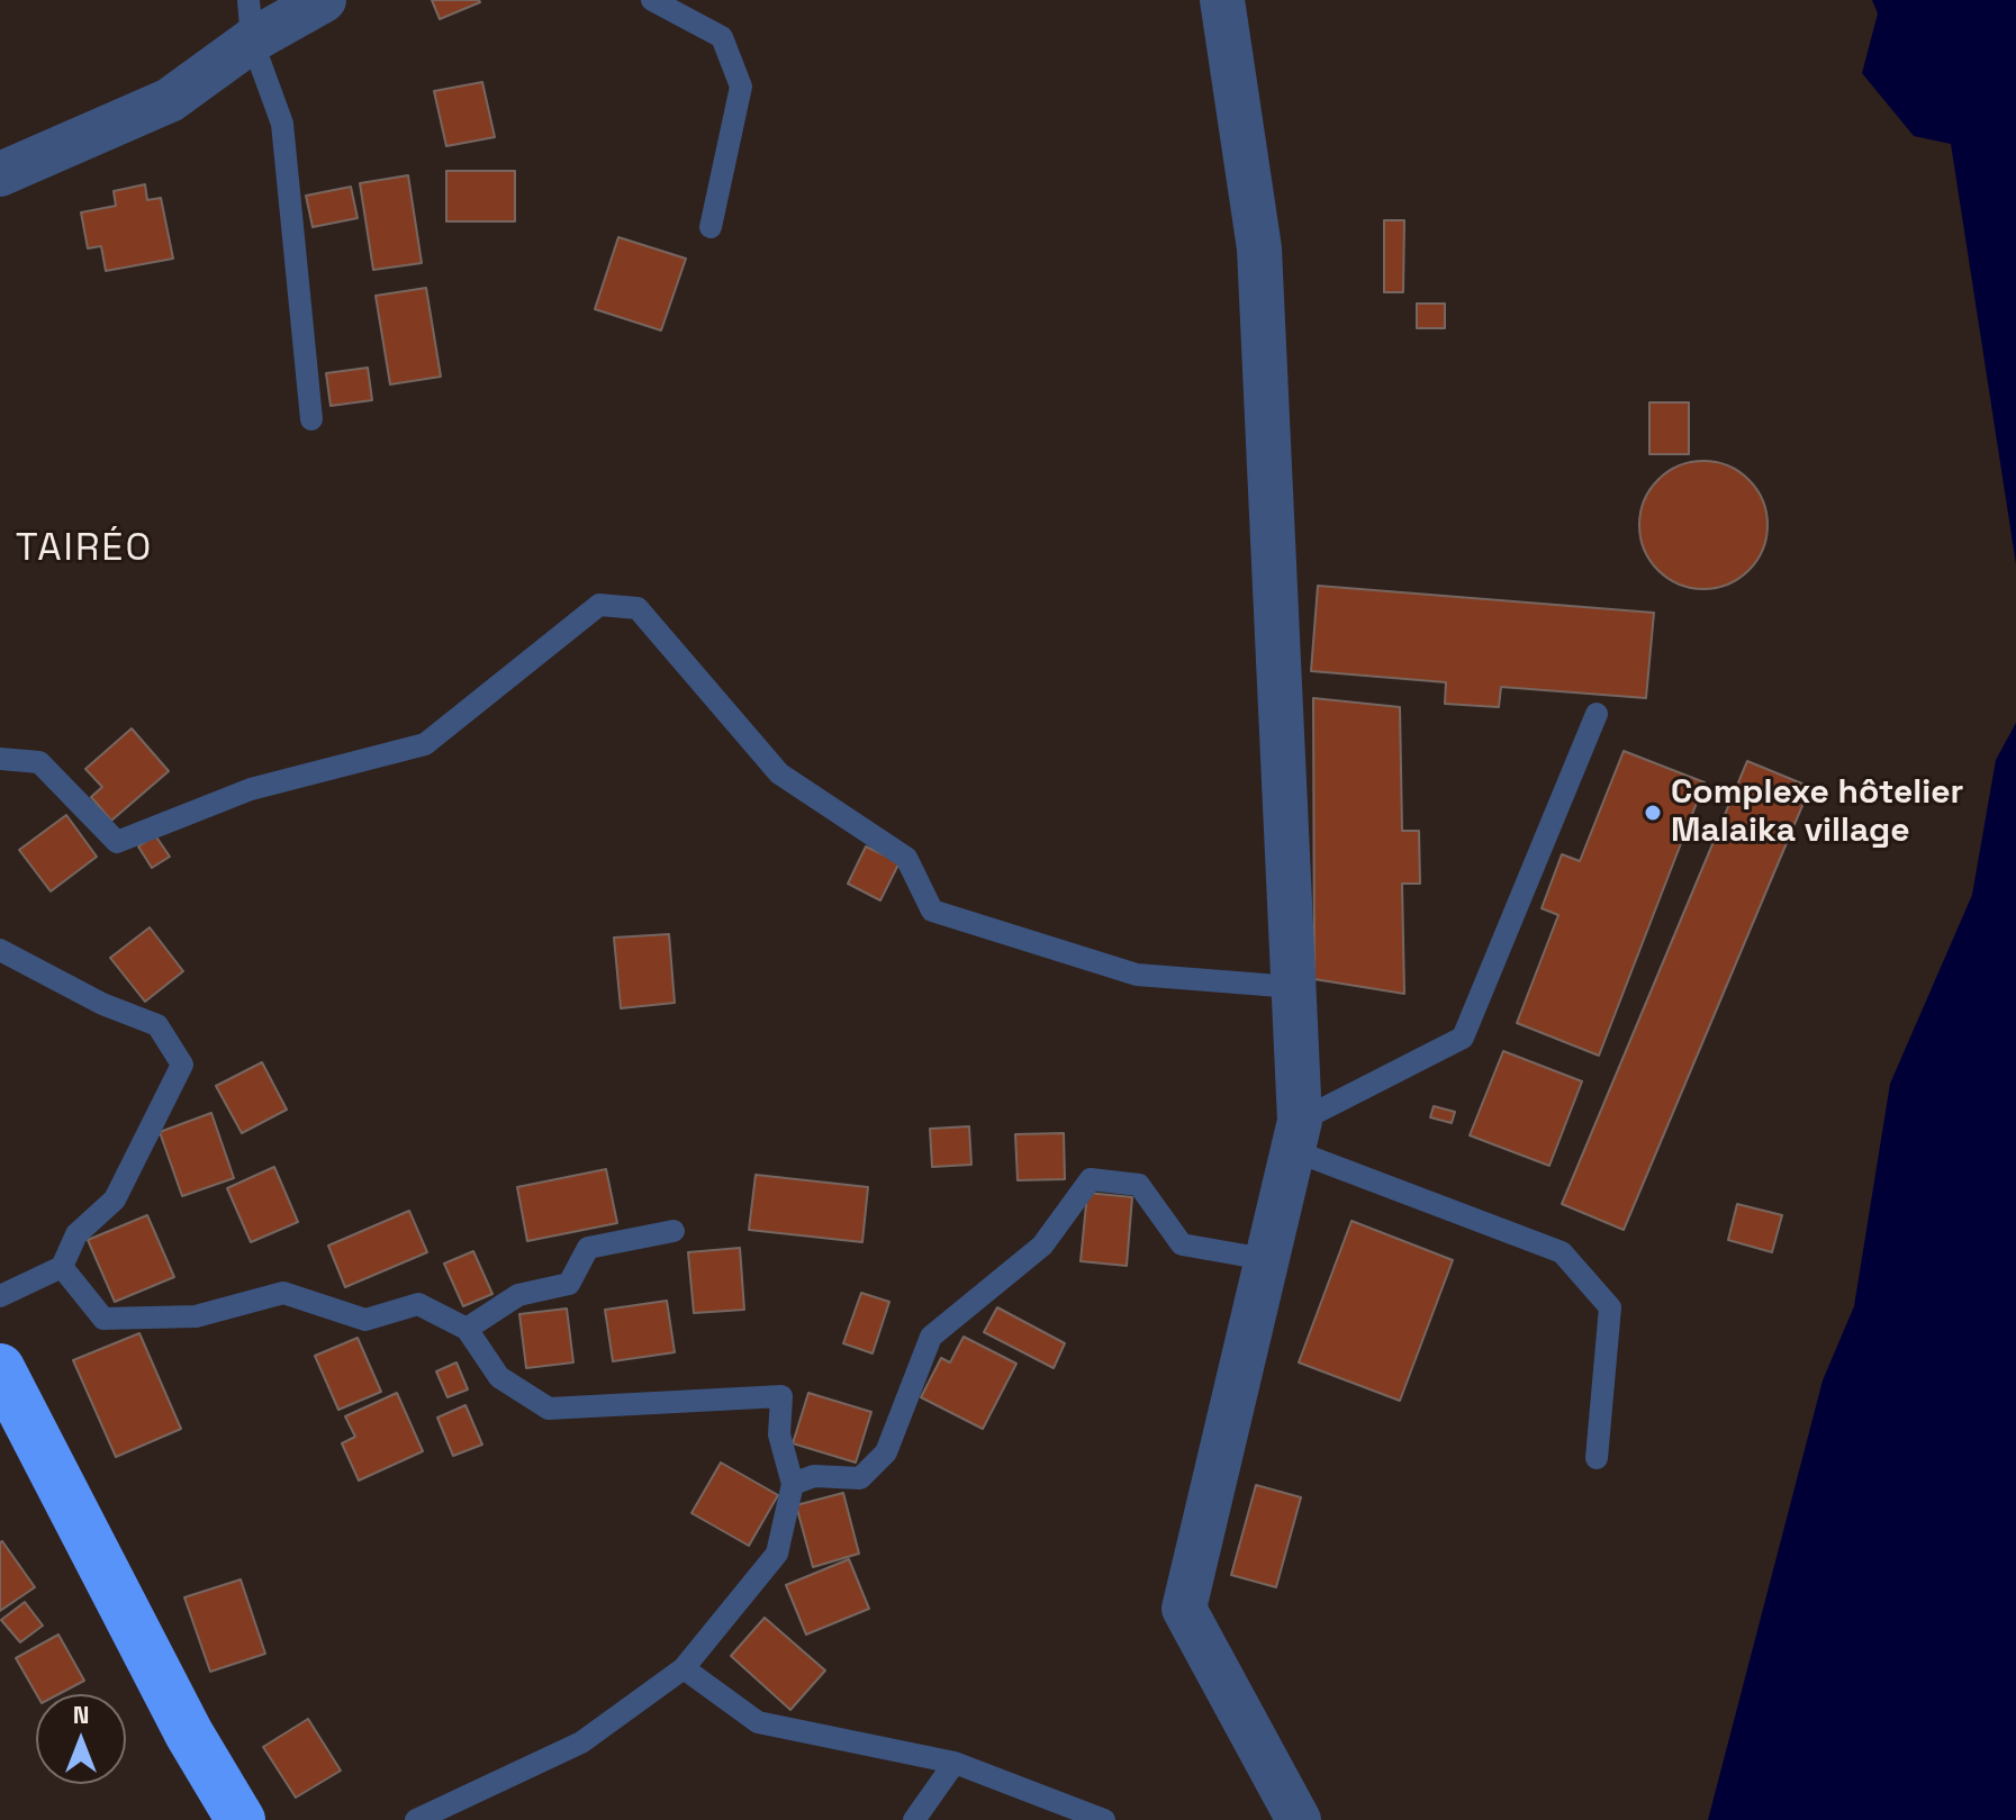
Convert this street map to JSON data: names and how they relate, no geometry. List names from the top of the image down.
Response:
{
  "districts": ["TAIRÉO"],
  "places": ["Complexe hôtelier Malaika village"],
  "north": "top"
}
